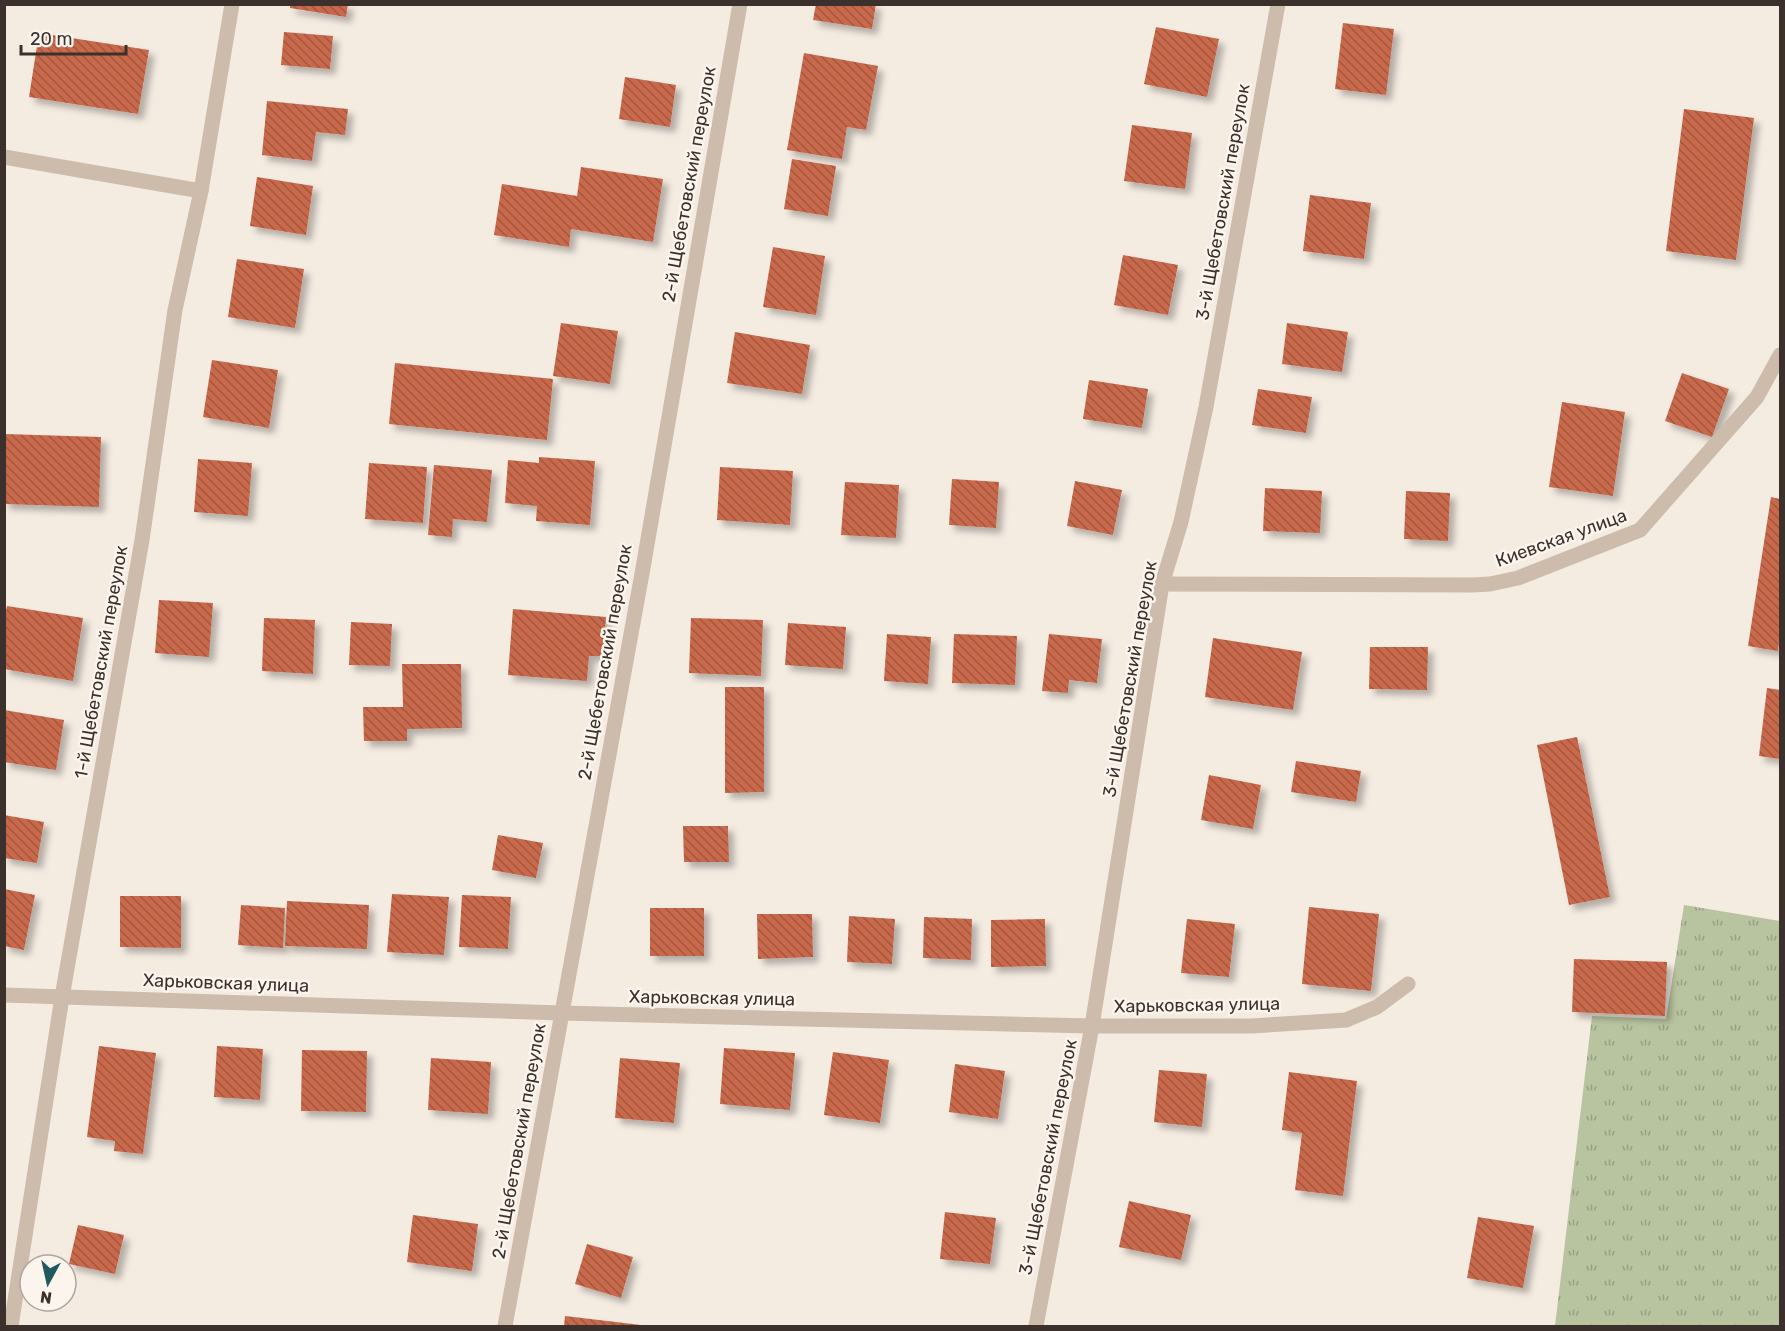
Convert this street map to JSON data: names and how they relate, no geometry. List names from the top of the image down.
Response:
{
  "streets": {
    "street": [
      "2-й Щебетовский переулок",
      "3-й Щебетовский переулок",
      "Киевская улица",
      "1-й Щебетовский переулок",
      "Харьковская улица"
    ]
  },
  "crossings": [
    ["2-й Щебетовский переулок", "Харьковская улица"],
    ["3-й Щебетовский переулок", "Киевская улица"],
    ["3-й Щебетовский переулок", "Харьковская улица"],
    ["1-й Щебетовский переулок", "Харьковская улица"]
  ],
  "scale_bar": "20 m",
  "north": "bottom"
}
